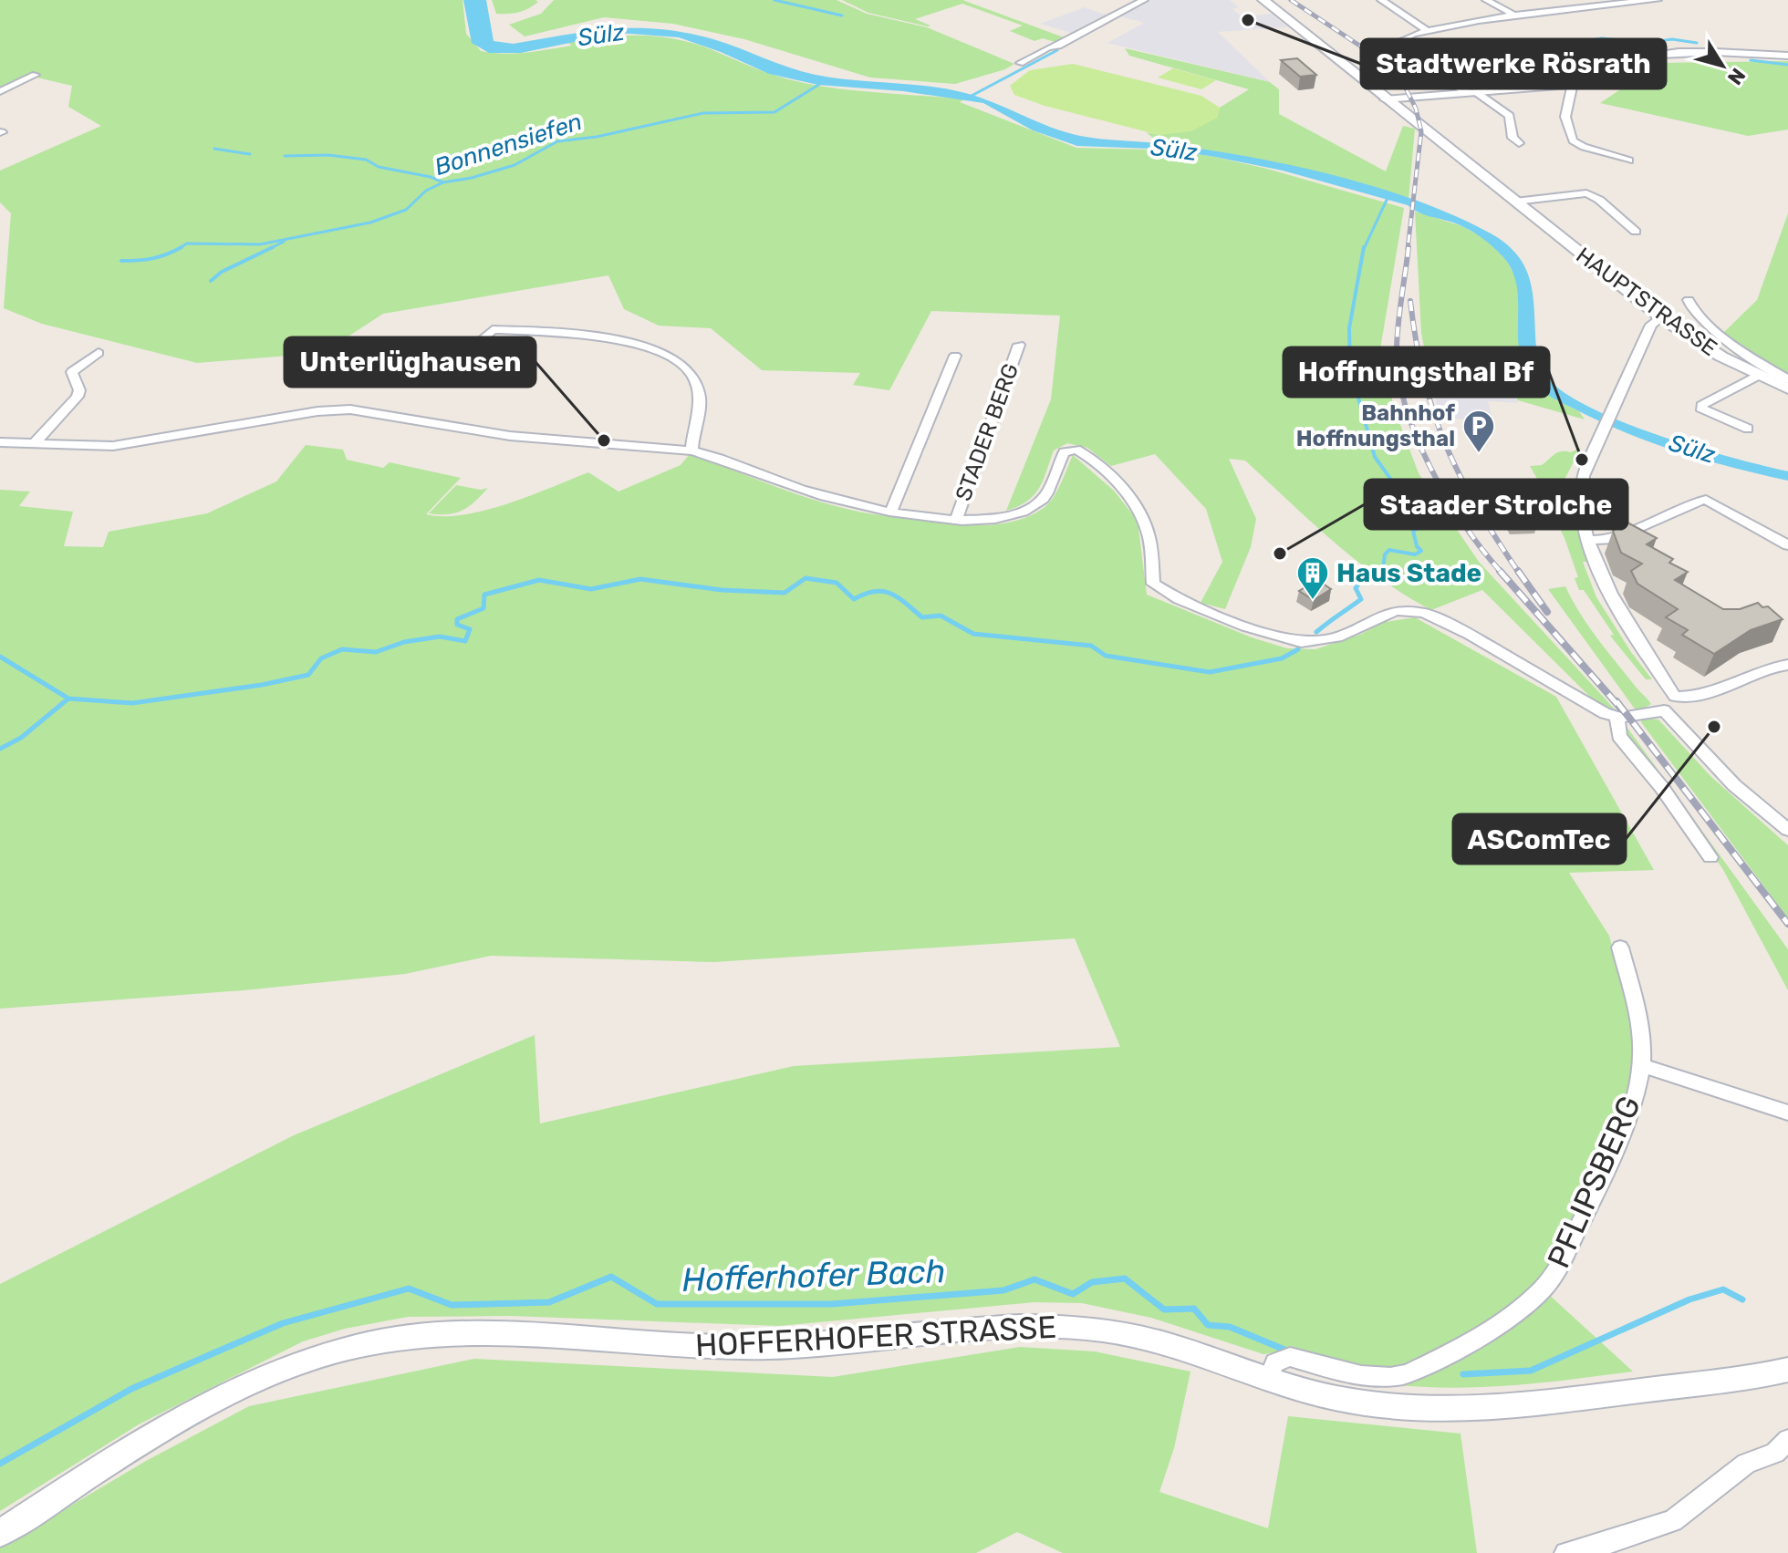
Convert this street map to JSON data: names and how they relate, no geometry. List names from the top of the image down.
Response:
{
  "streets": {
    "main road": ["HAUPTSTRASSE"],
    "street": ["STADER BERG", "PFLIPSBERG", "HOFFERHOFER STRASSE"]
  },
  "crossings": [
    ["PFLIPSBERG", "HOFFERHOFER STRASSE"]
  ],
  "water": ["Sülz", "Bonnensiefen", "Hofferhofer Bach"],
  "places": {
    "other": [
      "Stadtwerke Rösrath",
      "Unterlüghausen",
      "Hoffnungsthal Bf",
      "Staader Strolche",
      "ASComTec"
    ],
    "parking": ["Bahnhof Hoffnungsthal"],
    "building": ["Haus Stade"]
  },
  "north": "bottom right"
}
